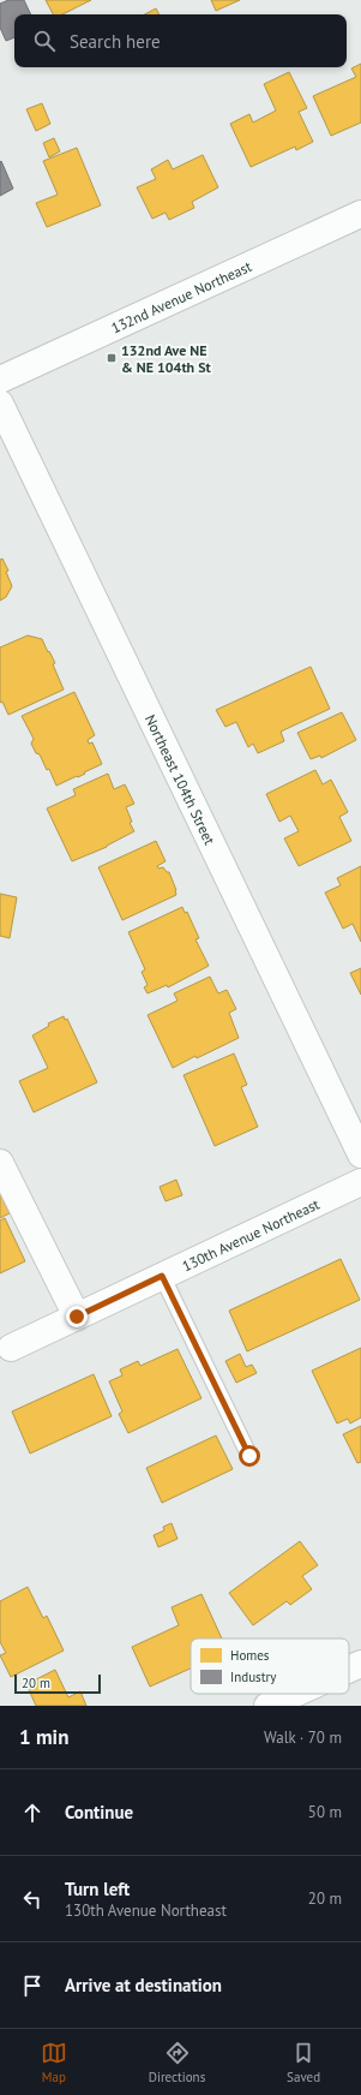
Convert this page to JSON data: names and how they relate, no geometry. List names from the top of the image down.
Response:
{
  "streets": {
    "street": ["132nd Avenue Northeast", "Northeast 104th Street", "130th Avenue Northeast"]
  },
  "places": {
    "transit": ["132nd Ave NE & NE 104th St"]
  },
  "legend": ["Homes", "Industry"],
  "scale_bar": "20 m",
  "page": {
    "search": "Search here",
    "scale": "20 m",
    "heading": ["1 min", "Walk · 70 m"],
    "list": [
      ["Continue", "50 m"],
      ["Turn left", "130th Avenue Northeast", "20 m"],
      "Arrive at destination"
    ],
    "nav": ["Map", "Directions", "Saved"]
  }
}
